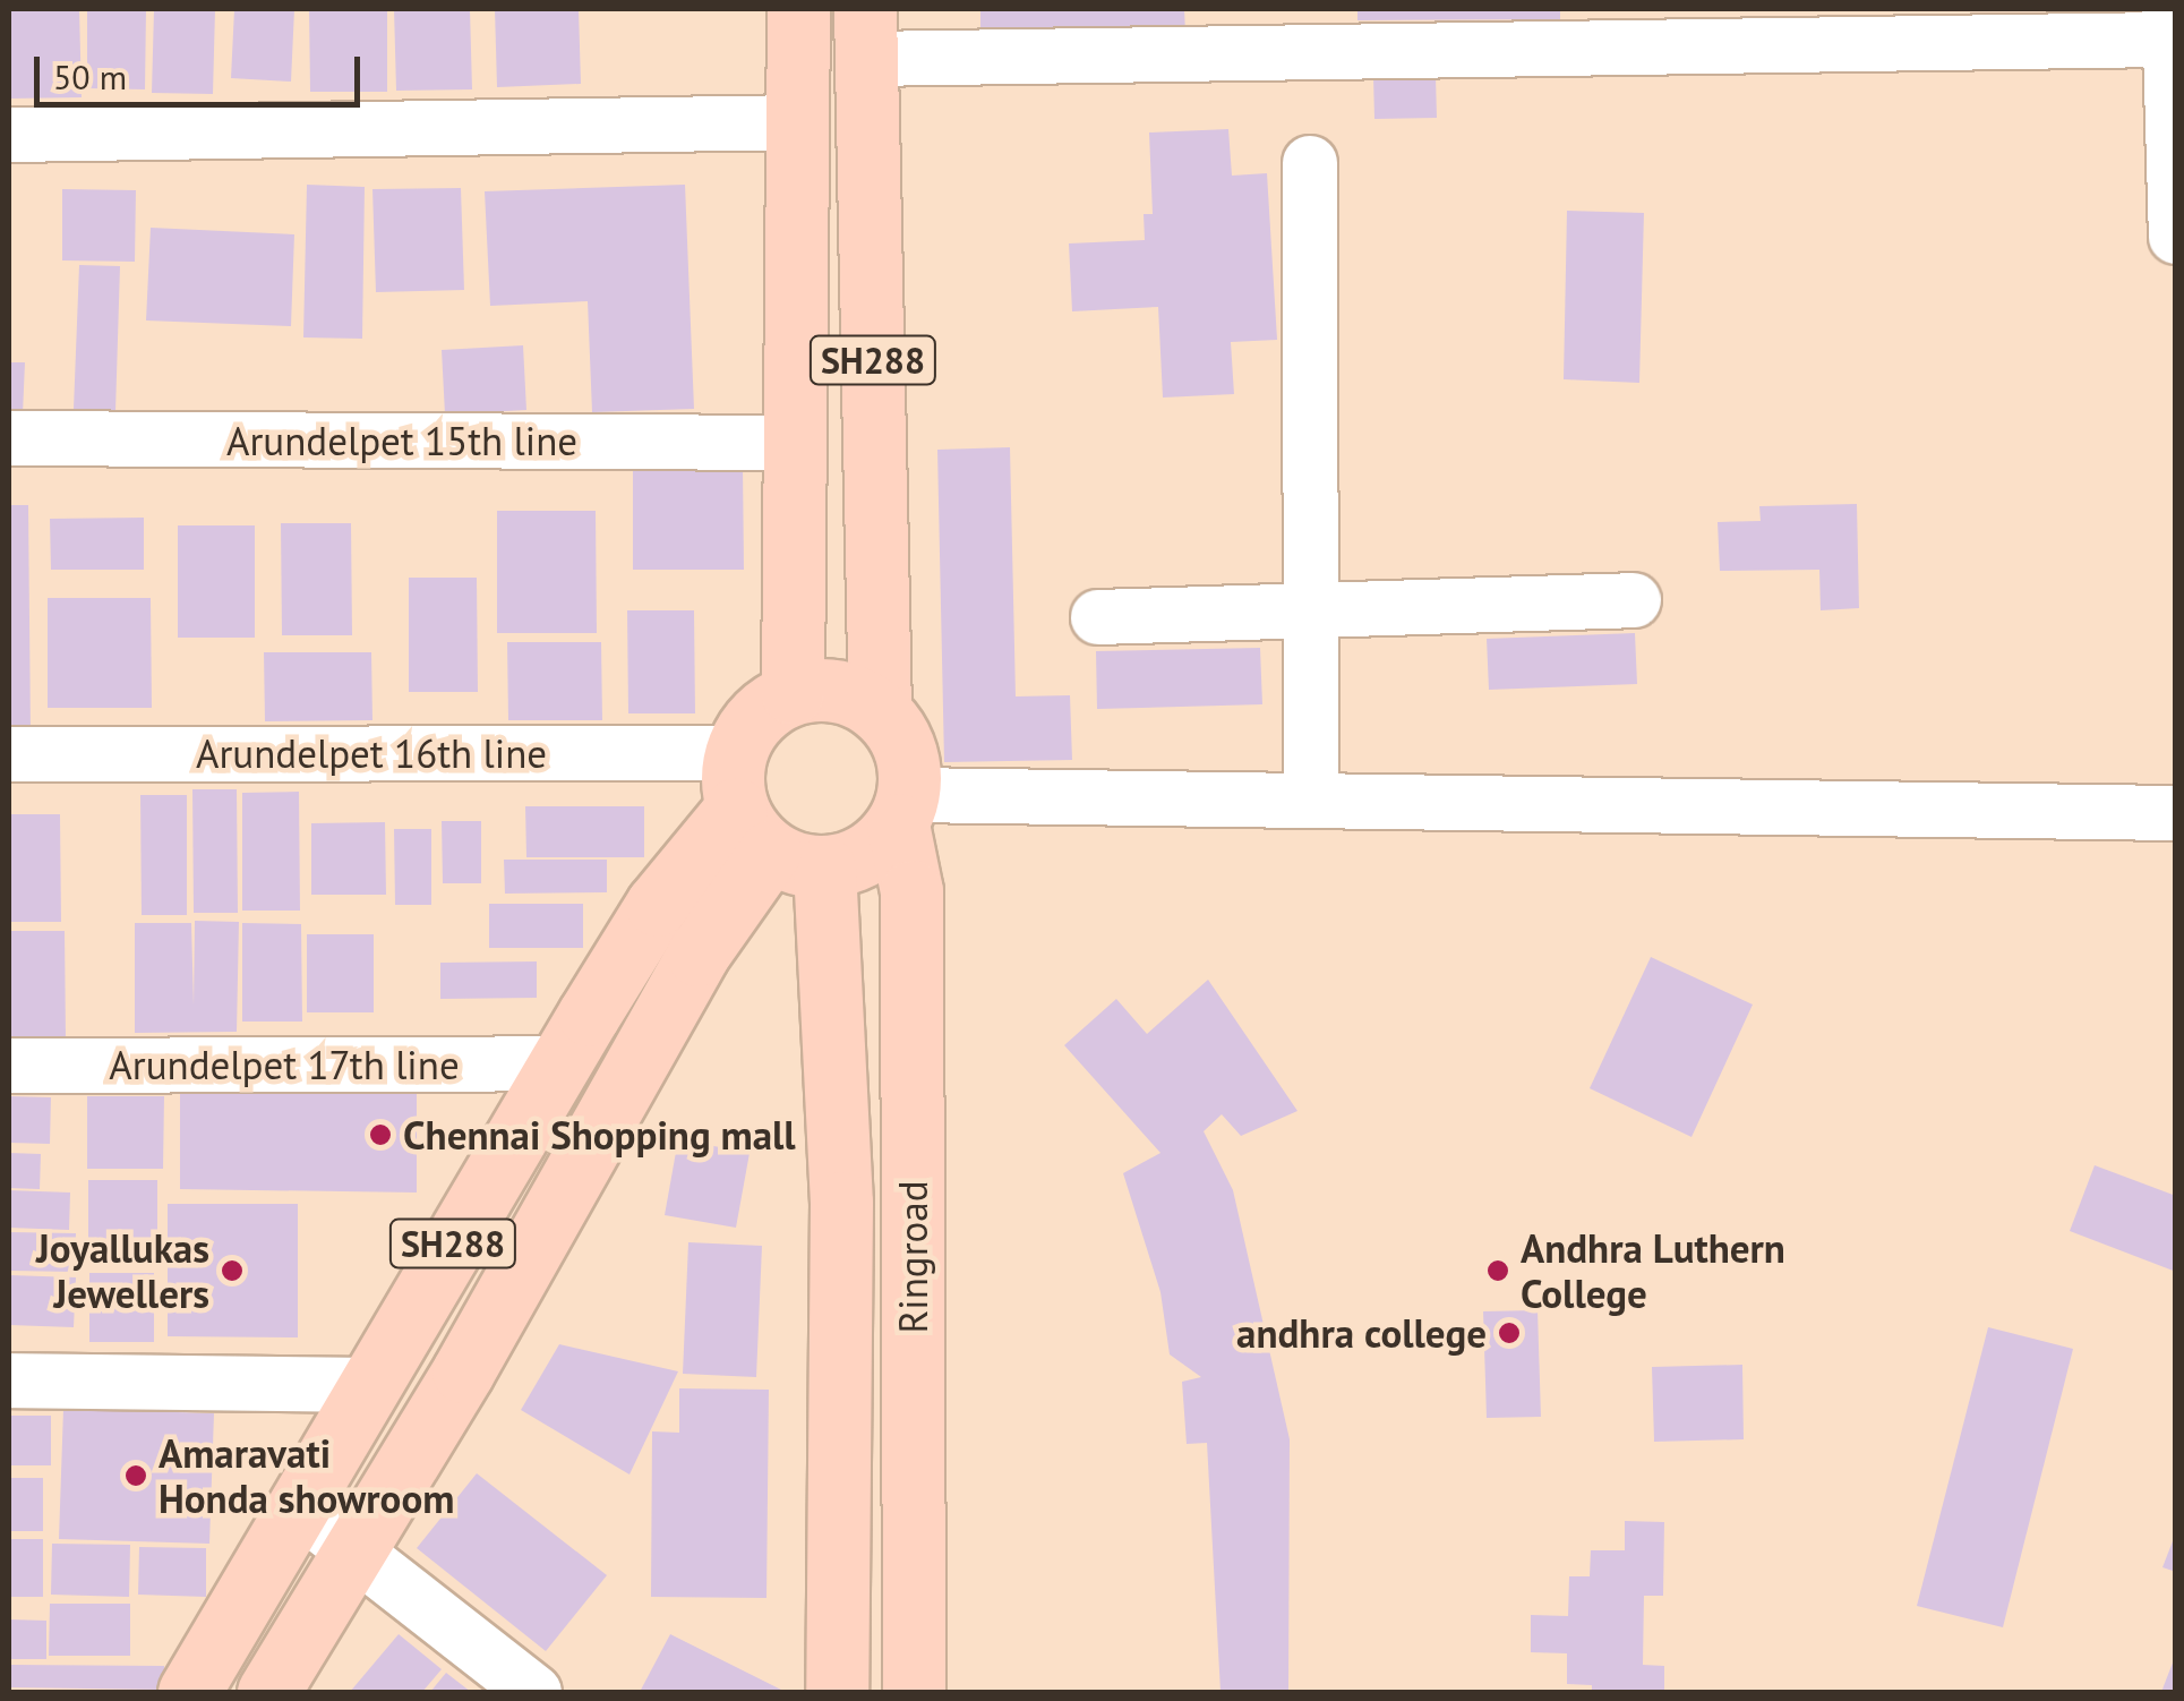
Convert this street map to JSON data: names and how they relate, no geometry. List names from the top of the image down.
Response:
{
  "streets": {
    "main road": ["SH288", "Ringroad"],
    "street": ["Arundelpet 15th line", "Arundelpet 16th line", "Arundelpet 17th line"]
  },
  "crossings": [
    ["SH288", "Arundelpet 15th line"],
    ["SH288", "Arundelpet 16th line"],
    ["SH288", "Arundelpet 17th line"],
    ["SH288", "Ringroad"],
    ["Arundelpet 16th line", "Ringroad"]
  ],
  "places": [
    "Chennai Shopping mall",
    "Joyallukas Jewellers",
    "Andhra Luthern College",
    "andhra college",
    "Amaravati Honda showroom"
  ],
  "scale_bar": "50 m"
}
